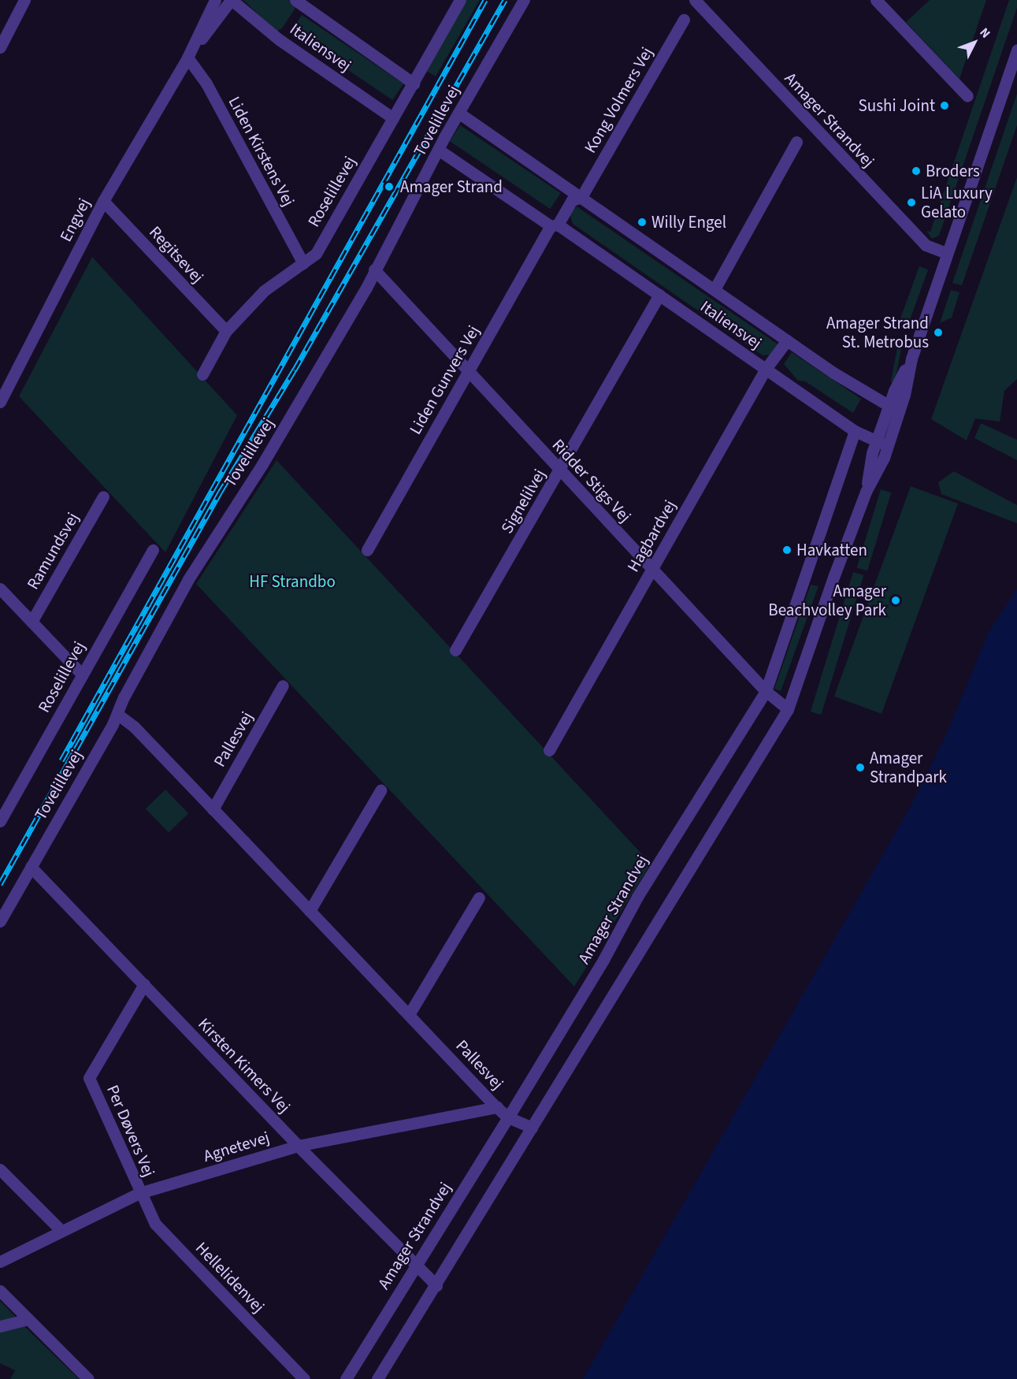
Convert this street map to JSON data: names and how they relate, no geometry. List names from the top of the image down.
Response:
{
  "streets": {
    "street": [
      "Italiensvej",
      "Kong Volmers Vej",
      "Amager Strandvej",
      "Tovelillevej",
      "Liden Kirstens Vej",
      "Roselillevej",
      "Engvej",
      "Regitsevej",
      "Liden Gunvers Vej",
      "Ridder Stigs Vej",
      "Signelilvej",
      "Hagbardvej",
      "Ramundsvej",
      "Pallesvej",
      "Kirsten Kimers Vej",
      "Per Døvers Vej",
      "Agnetevej",
      "Hellelidenvej"
    ]
  },
  "crossings": [
    ["Italiensvej", "Kong Volmers Vej"],
    ["Italiensvej", "Amager Strandvej"],
    ["Italiensvej", "Tovelillevej"],
    ["Italiensvej", "Roselillevej"],
    ["Italiensvej", "Engvej"],
    ["Italiensvej", "Liden Gunvers Vej"],
    ["Italiensvej", "Signelilvej"],
    ["Italiensvej", "Hagbardvej"],
    ["Amager Strandvej", "Ridder Stigs Vej"],
    ["Amager Strandvej", "Pallesvej"],
    ["Amager Strandvej", "Kirsten Kimers Vej"],
    ["Tovelillevej", "Ridder Stigs Vej"],
    ["Tovelillevej", "Pallesvej"],
    ["Tovelillevej", "Kirsten Kimers Vej"],
    ["Liden Kirstens Vej", "Roselillevej"],
    ["Liden Kirstens Vej", "Engvej"],
    ["Roselillevej", "Regitsevej"],
    ["Roselillevej", "Ramundsvej"],
    ["Engvej", "Regitsevej"],
    ["Liden Gunvers Vej", "Ridder Stigs Vej"],
    ["Ridder Stigs Vej", "Signelilvej"],
    ["Ridder Stigs Vej", "Hagbardvej"],
    ["Pallesvej", "Agnetevej"],
    ["Kirsten Kimers Vej", "Per Døvers Vej"],
    ["Kirsten Kimers Vej", "Agnetevej"],
    ["Per Døvers Vej", "Agnetevej"],
    ["Per Døvers Vej", "Hellelidenvej"],
    ["Agnetevej", "Hellelidenvej"]
  ],
  "parks": ["HF Strandbo"],
  "places": [
    "Sushi Joint",
    "Broders",
    "Amager Strand",
    "LiA Luxury Gelato",
    "Willy Engel",
    "Amager Strand St. Metrobus",
    "Havkatten",
    "Amager Beachvolley Park",
    "Amager Strandpark"
  ],
  "north": "top right"
}
